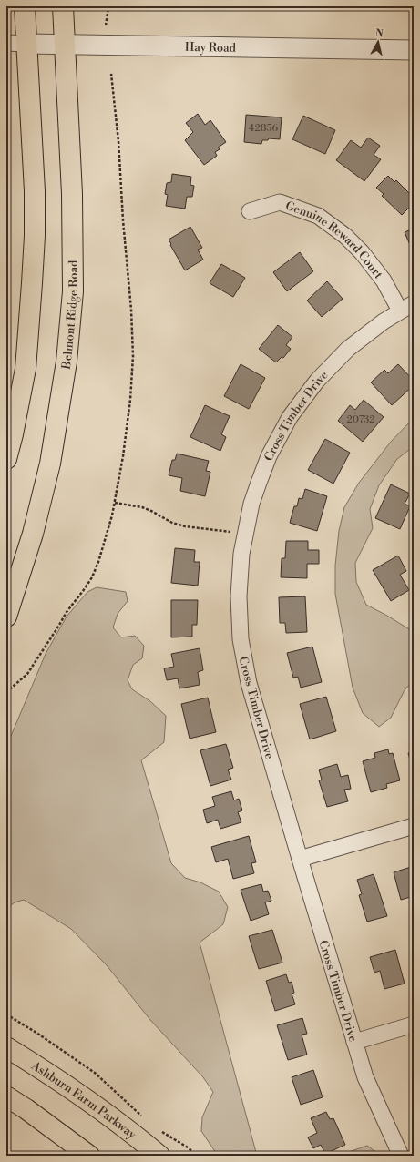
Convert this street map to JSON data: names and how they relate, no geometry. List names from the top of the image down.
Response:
{
  "streets": {
    "main road": ["Belmont Ridge Road", "Ashburn Farm Parkway"],
    "street": ["Hay Road", "Genuine Reward Court", "Cross Timber Drive"]
  },
  "crossings": [
    ["Hay Road", "Belmont Ridge Road"],
    ["Genuine Reward Court", "Cross Timber Drive"]
  ],
  "house_numbers": ["42856", "20732"],
  "north": "top"
}
